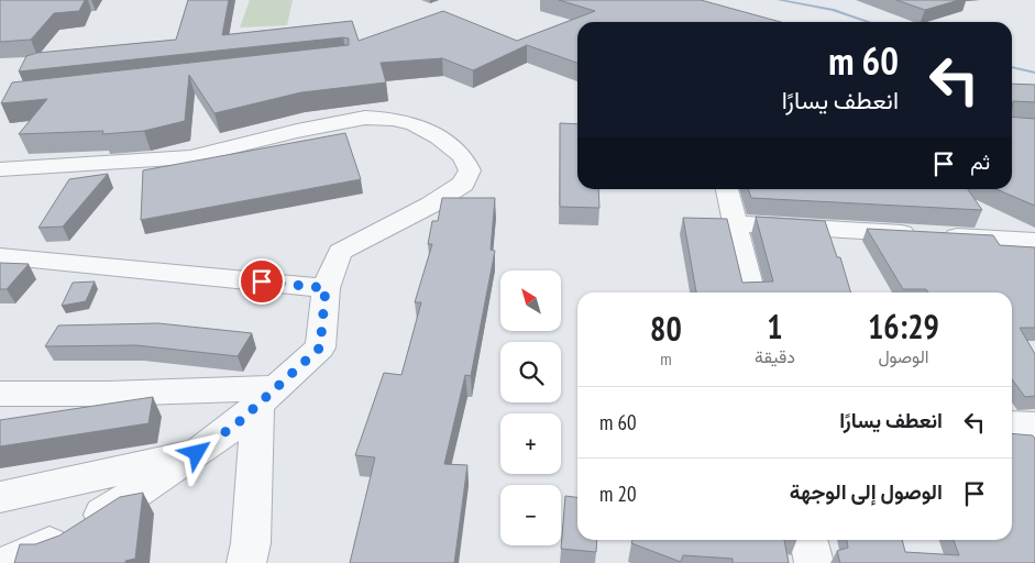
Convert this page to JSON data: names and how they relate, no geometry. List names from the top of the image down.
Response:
{
  "north": "top left",
  "page": {
    "turn": ["60 m", "انعطف يسارًا"],
    "then": "ثم",
    "map_buttons": ["+", "−"],
    "eta": [
      "16:29",
      "الوصول",
      "1",
      "دقيقة",
      "80",
      "m"
    ],
    "list": [
      {
        "name": "انعطف يسارًا",
        "value": "60 m"
      },
      {
        "name": "الوصول إلى الوجهة",
        "value": "20 m"
      }
    ]
  }
}
